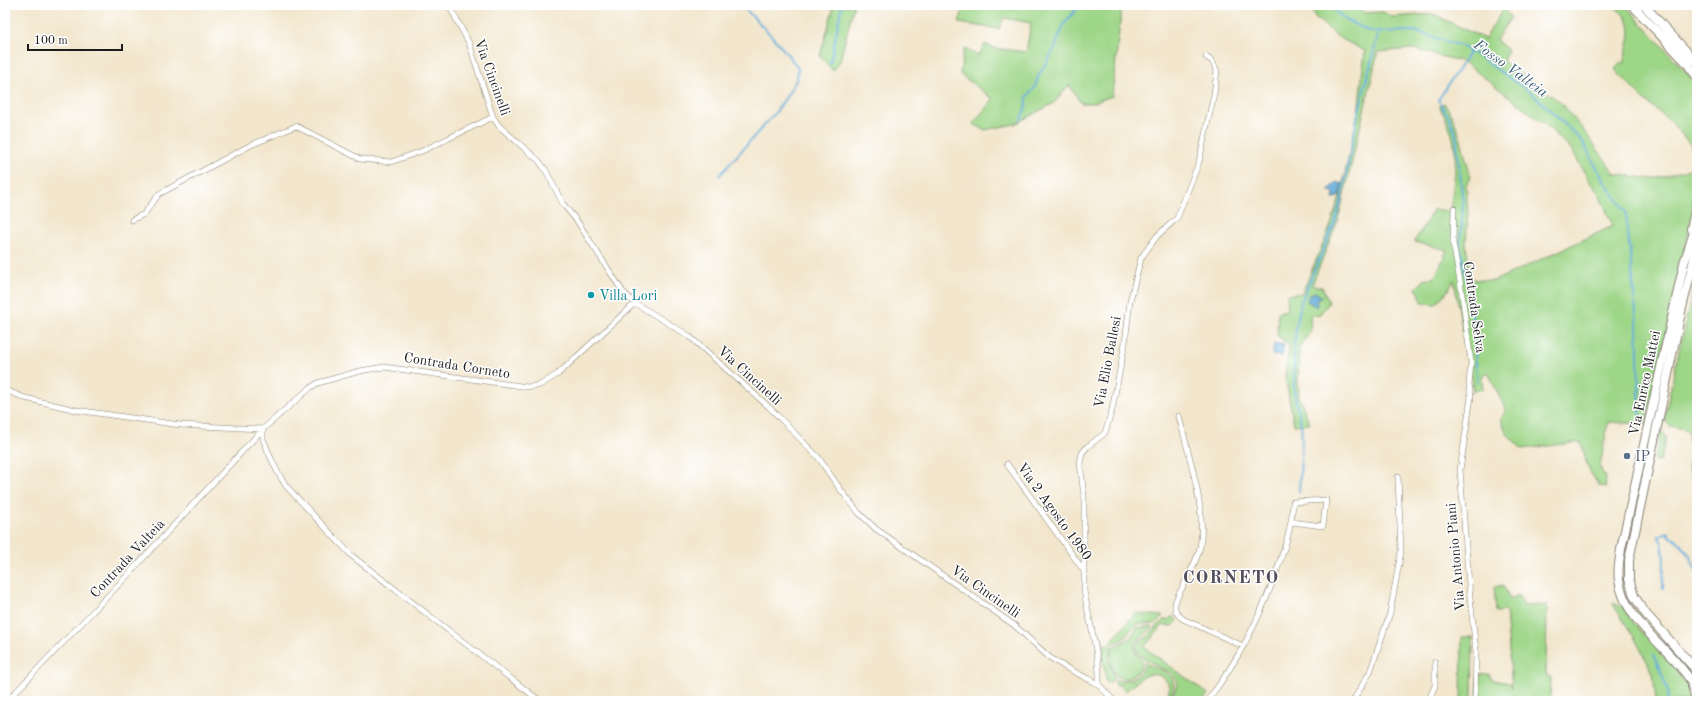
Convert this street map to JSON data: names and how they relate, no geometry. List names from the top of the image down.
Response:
{
  "streets": {
    "main road": ["Via Enrico Mattei"],
    "street": [
      "Via Cincinelli",
      "Contrada Selva",
      "Via Elio Ballesi",
      "Contrada Corneto",
      "Via 2 Agosto 1980",
      "Via Antonio Piani",
      "Contrada Valteia"
    ]
  },
  "crossings": [
    ["Via Cincinelli", "Via Elio Ballesi"],
    ["Via Cincinelli", "Contrada Corneto"],
    ["Contrada Selva", "Via Antonio Piani"],
    ["Via Elio Ballesi", "Via 2 Agosto 1980"],
    ["Contrada Corneto", "Contrada Valteia"]
  ],
  "districts": ["CORNETO"],
  "water": ["Fosso Valteia"],
  "places": ["Villa Lori", "IP"],
  "scale_bar": "100 m"
}
